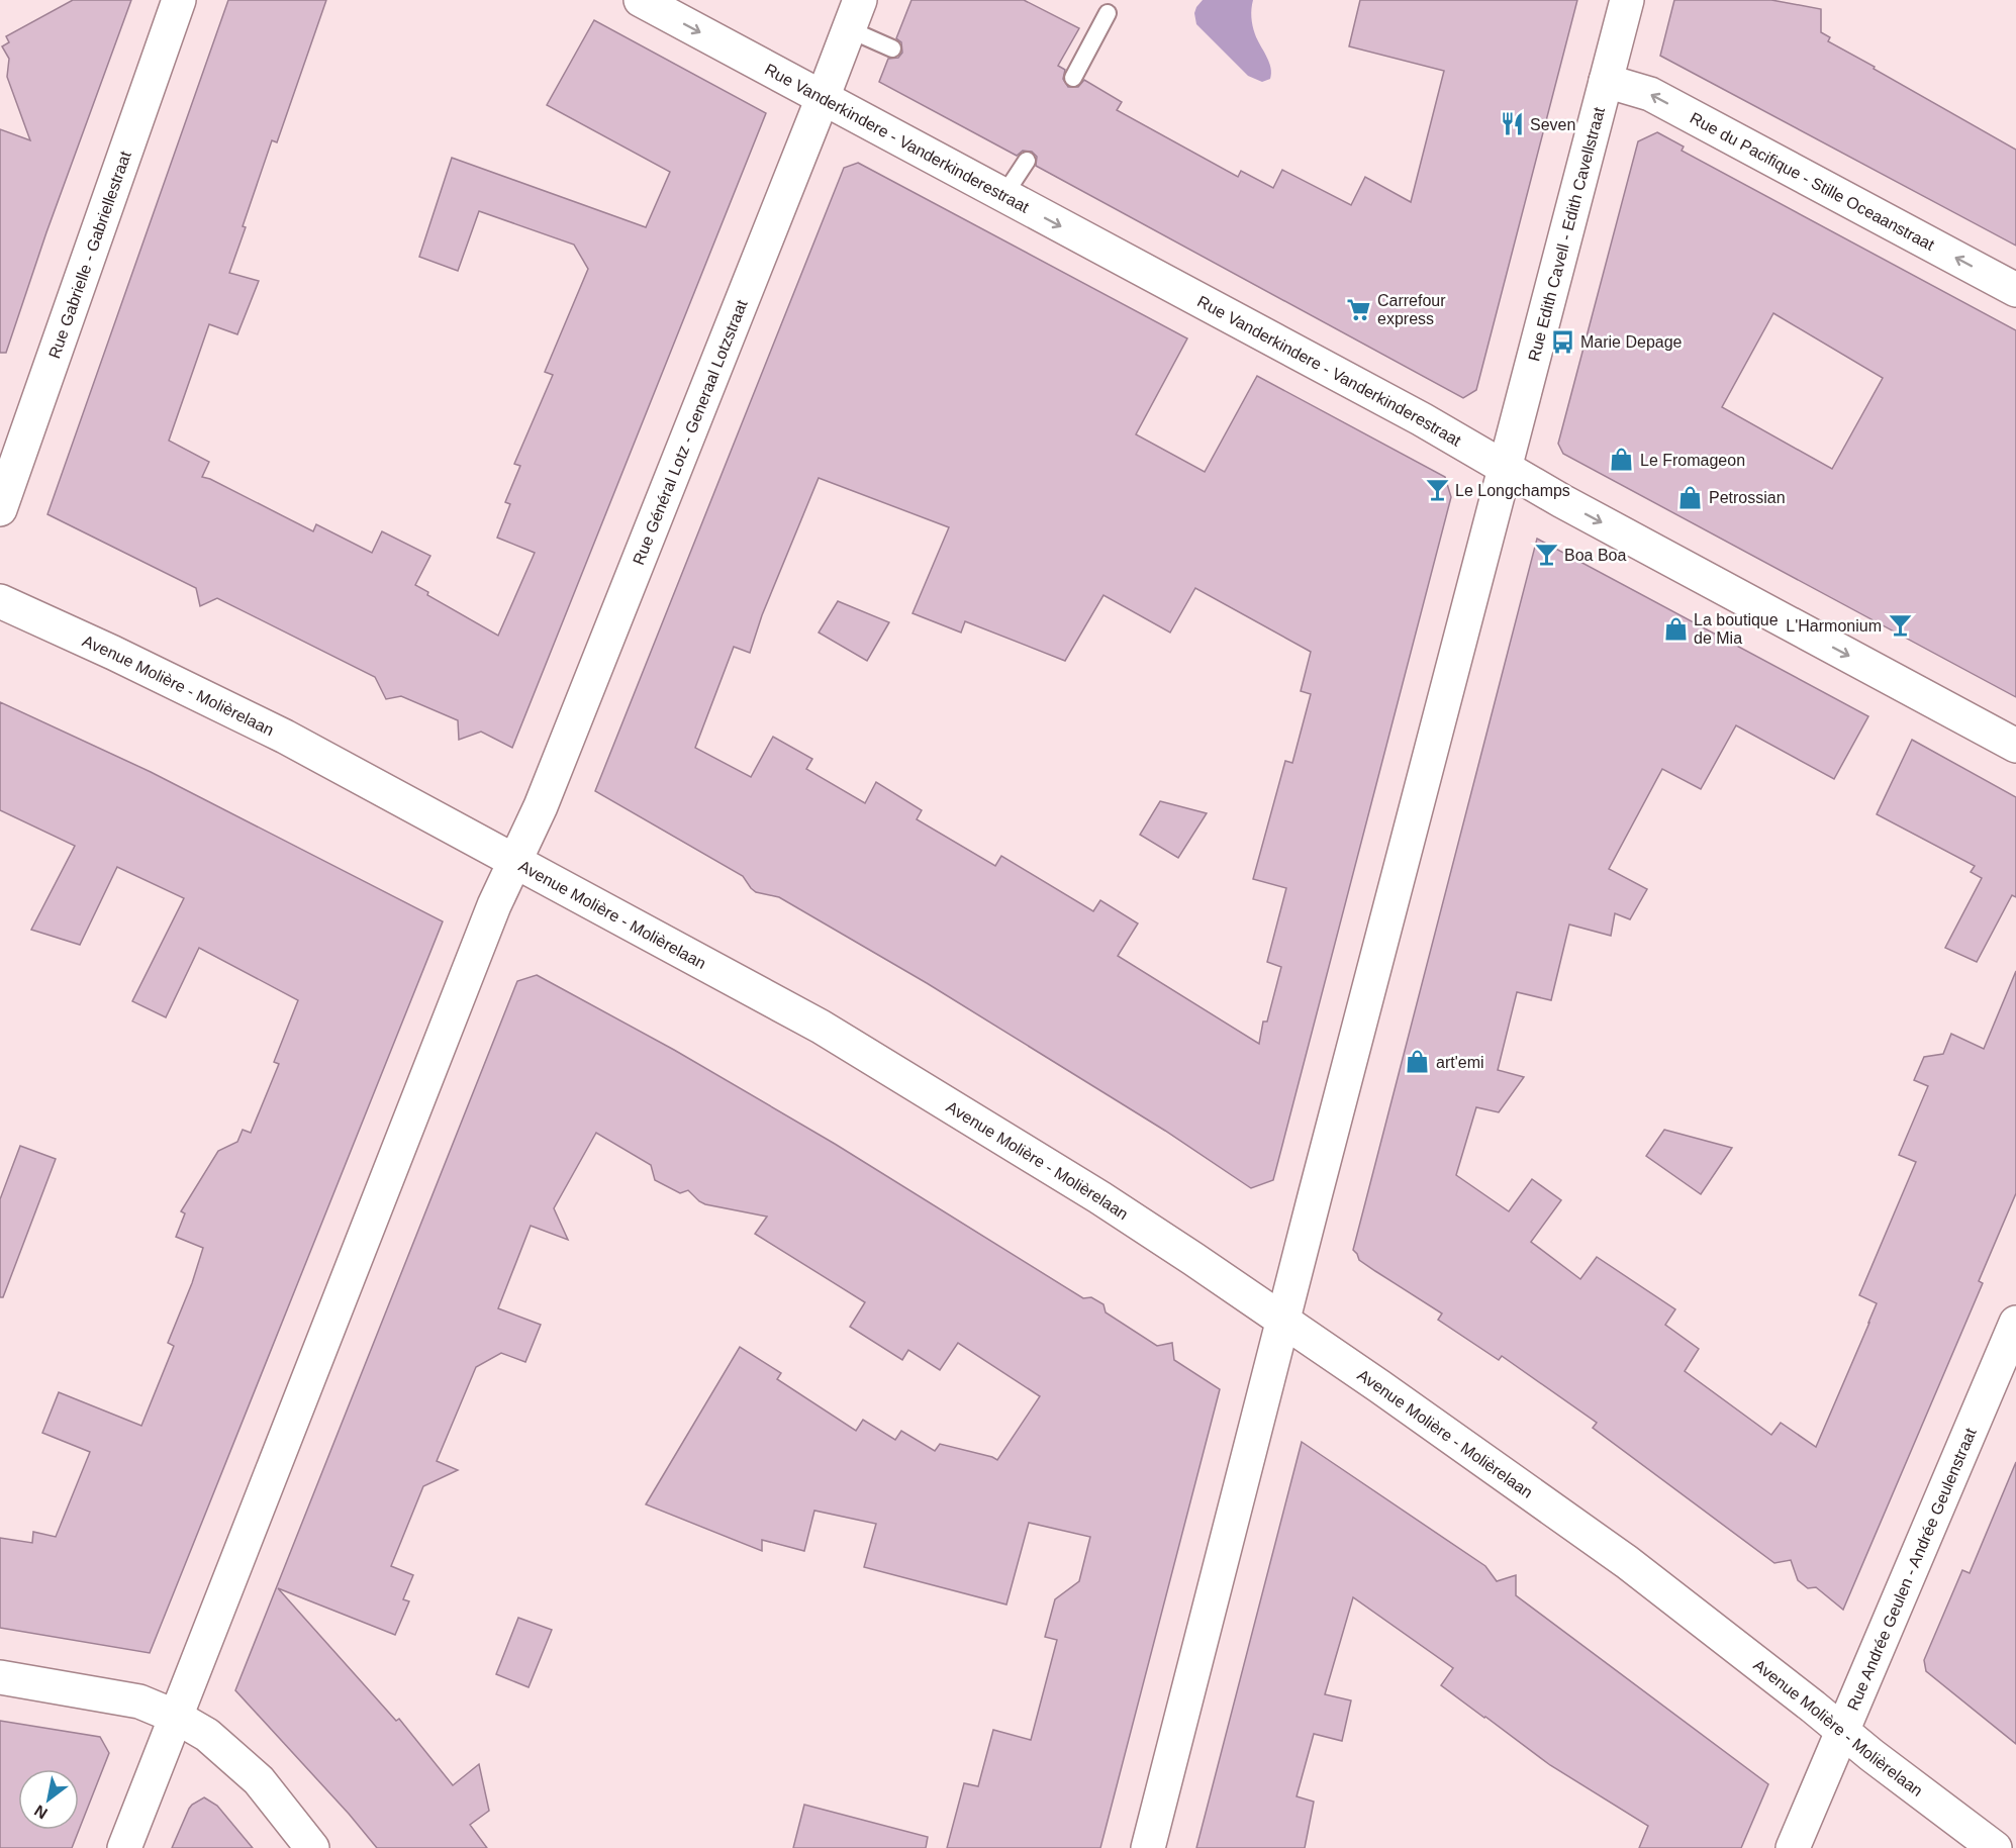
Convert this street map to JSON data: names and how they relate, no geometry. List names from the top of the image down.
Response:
{
  "streets": {
    "street": [
      "Rue Vanderkindere - Vanderkinderestraat",
      "Rue du Pacifique - Stille Oceaanstraat",
      "Rue Edith Cavell - Edith Cavellstraat",
      "Rue Gabrielle - Gabriellestraat",
      "Rue Général Lotz - Generaal Lotzstraat",
      "Avenue Molière - Molièrelaan",
      "Rue Andrée Geulen - Andrée Geulenstraat"
    ]
  },
  "crossings": [
    ["Rue Vanderkindere - Vanderkinderestraat", "Rue Edith Cavell - Edith Cavellstraat"],
    ["Rue Vanderkindere - Vanderkinderestraat", "Rue Général Lotz - Generaal Lotzstraat"],
    ["Rue du Pacifique - Stille Oceaanstraat", "Rue Edith Cavell - Edith Cavellstraat"],
    ["Rue Edith Cavell - Edith Cavellstraat", "Avenue Molière - Molièrelaan"],
    ["Rue Général Lotz - Generaal Lotzstraat", "Avenue Molière - Molièrelaan"],
    ["Avenue Molière - Molièrelaan", "Rue Andrée Geulen - Andrée Geulenstraat"]
  ],
  "one_way": ["Rue Vanderkindere - Vanderkinderestraat", "Rue du Pacifique - Stille Oceaanstraat"],
  "places": {
    "restaurant": ["Seven"],
    "supermarket": ["Carrefour express"],
    "bus stop": ["Marie Depage"],
    "shop": [
      "Le Fromageon",
      "Petrossian",
      "La boutique de Mia",
      "art'emi"
    ],
    "bar": ["Le Longchamps", "Boa Boa", "L'Harmonium"]
  },
  "north": "bottom left"
}
